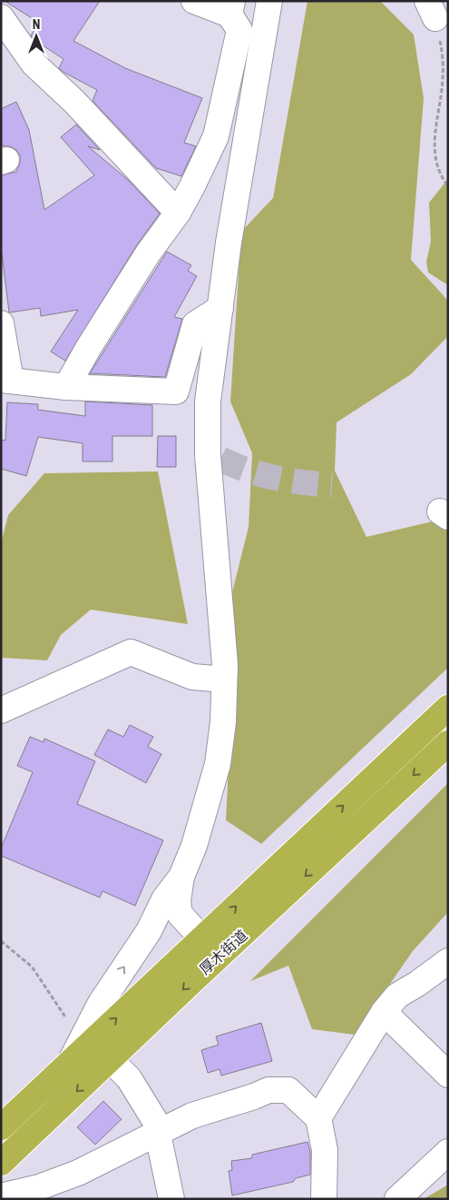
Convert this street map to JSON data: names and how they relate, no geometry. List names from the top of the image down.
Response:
{
  "streets": {
    "highway": ["厚木街道"]
  },
  "north": "top"
}
